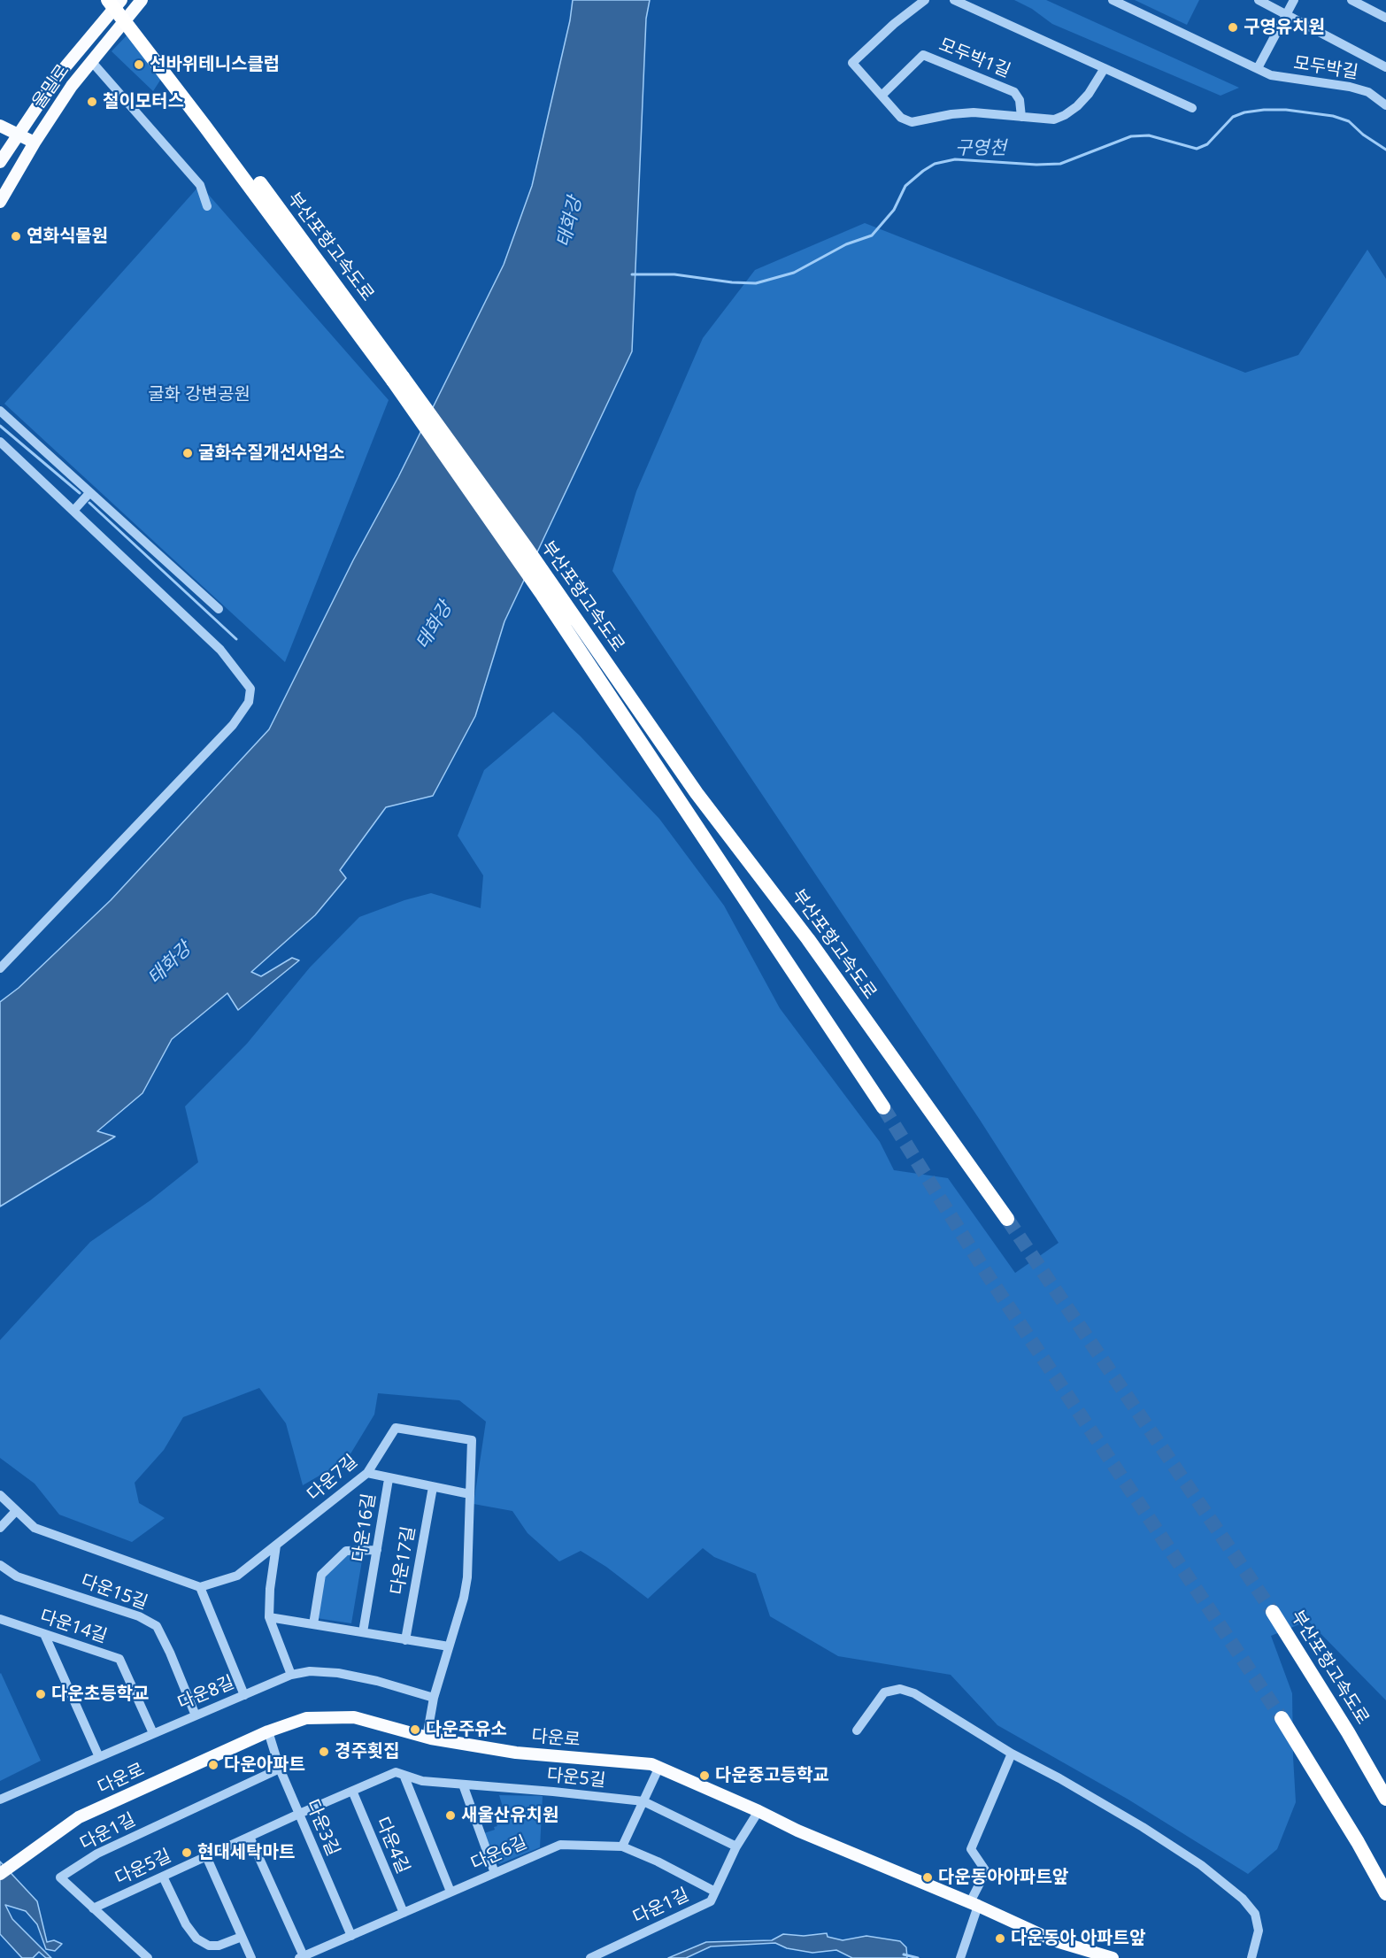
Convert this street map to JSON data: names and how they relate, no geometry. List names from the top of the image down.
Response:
{
  "streets": {
    "highway": ["부산포항고속도로"],
    "main road": ["울밀로", "다운로"],
    "street": [
      "모두박1길",
      "모두박길",
      "다운7길",
      "다운16길",
      "다운17길",
      "다운15길",
      "다운14길",
      "다운8길",
      "다운5길",
      "다운3길",
      "다운1길",
      "다운4길",
      "다운6길"
    ]
  },
  "crossings": [
    ["울밀로", "부산포항고속도로"],
    ["다운7길", "다운16길"],
    ["다운7길", "다운8길"],
    ["다운7길", "다운로"],
    ["다운16길", "다운17길"],
    ["다운15길", "다운8길"],
    ["다운14길", "다운8길"],
    ["다운로", "다운3길"],
    ["다운로", "다운1길"],
    ["다운5길", "다운3길"],
    ["다운5길", "다운1길"],
    ["다운5길", "다운4길"],
    ["다운3길", "다운1길"],
    ["다운3길", "다운6길"],
    ["다운1길", "다운6길"],
    ["다운4길", "다운6길"]
  ],
  "water": ["구영천", "태화강"],
  "parks": ["굴화 강변공원"],
  "places": [
    "구영유치원",
    "선바위테니스클럽",
    "철이모터스",
    "연화식물원",
    "굴화수질개선사업소",
    "다운초등학교",
    "다운주유소",
    "경주횟집",
    "다운아파트",
    "다운중고등학교",
    "새울산유치원",
    "현대세탁마트",
    "다운동아아파트앞",
    "다운동아 아파트앞"
  ]
}
